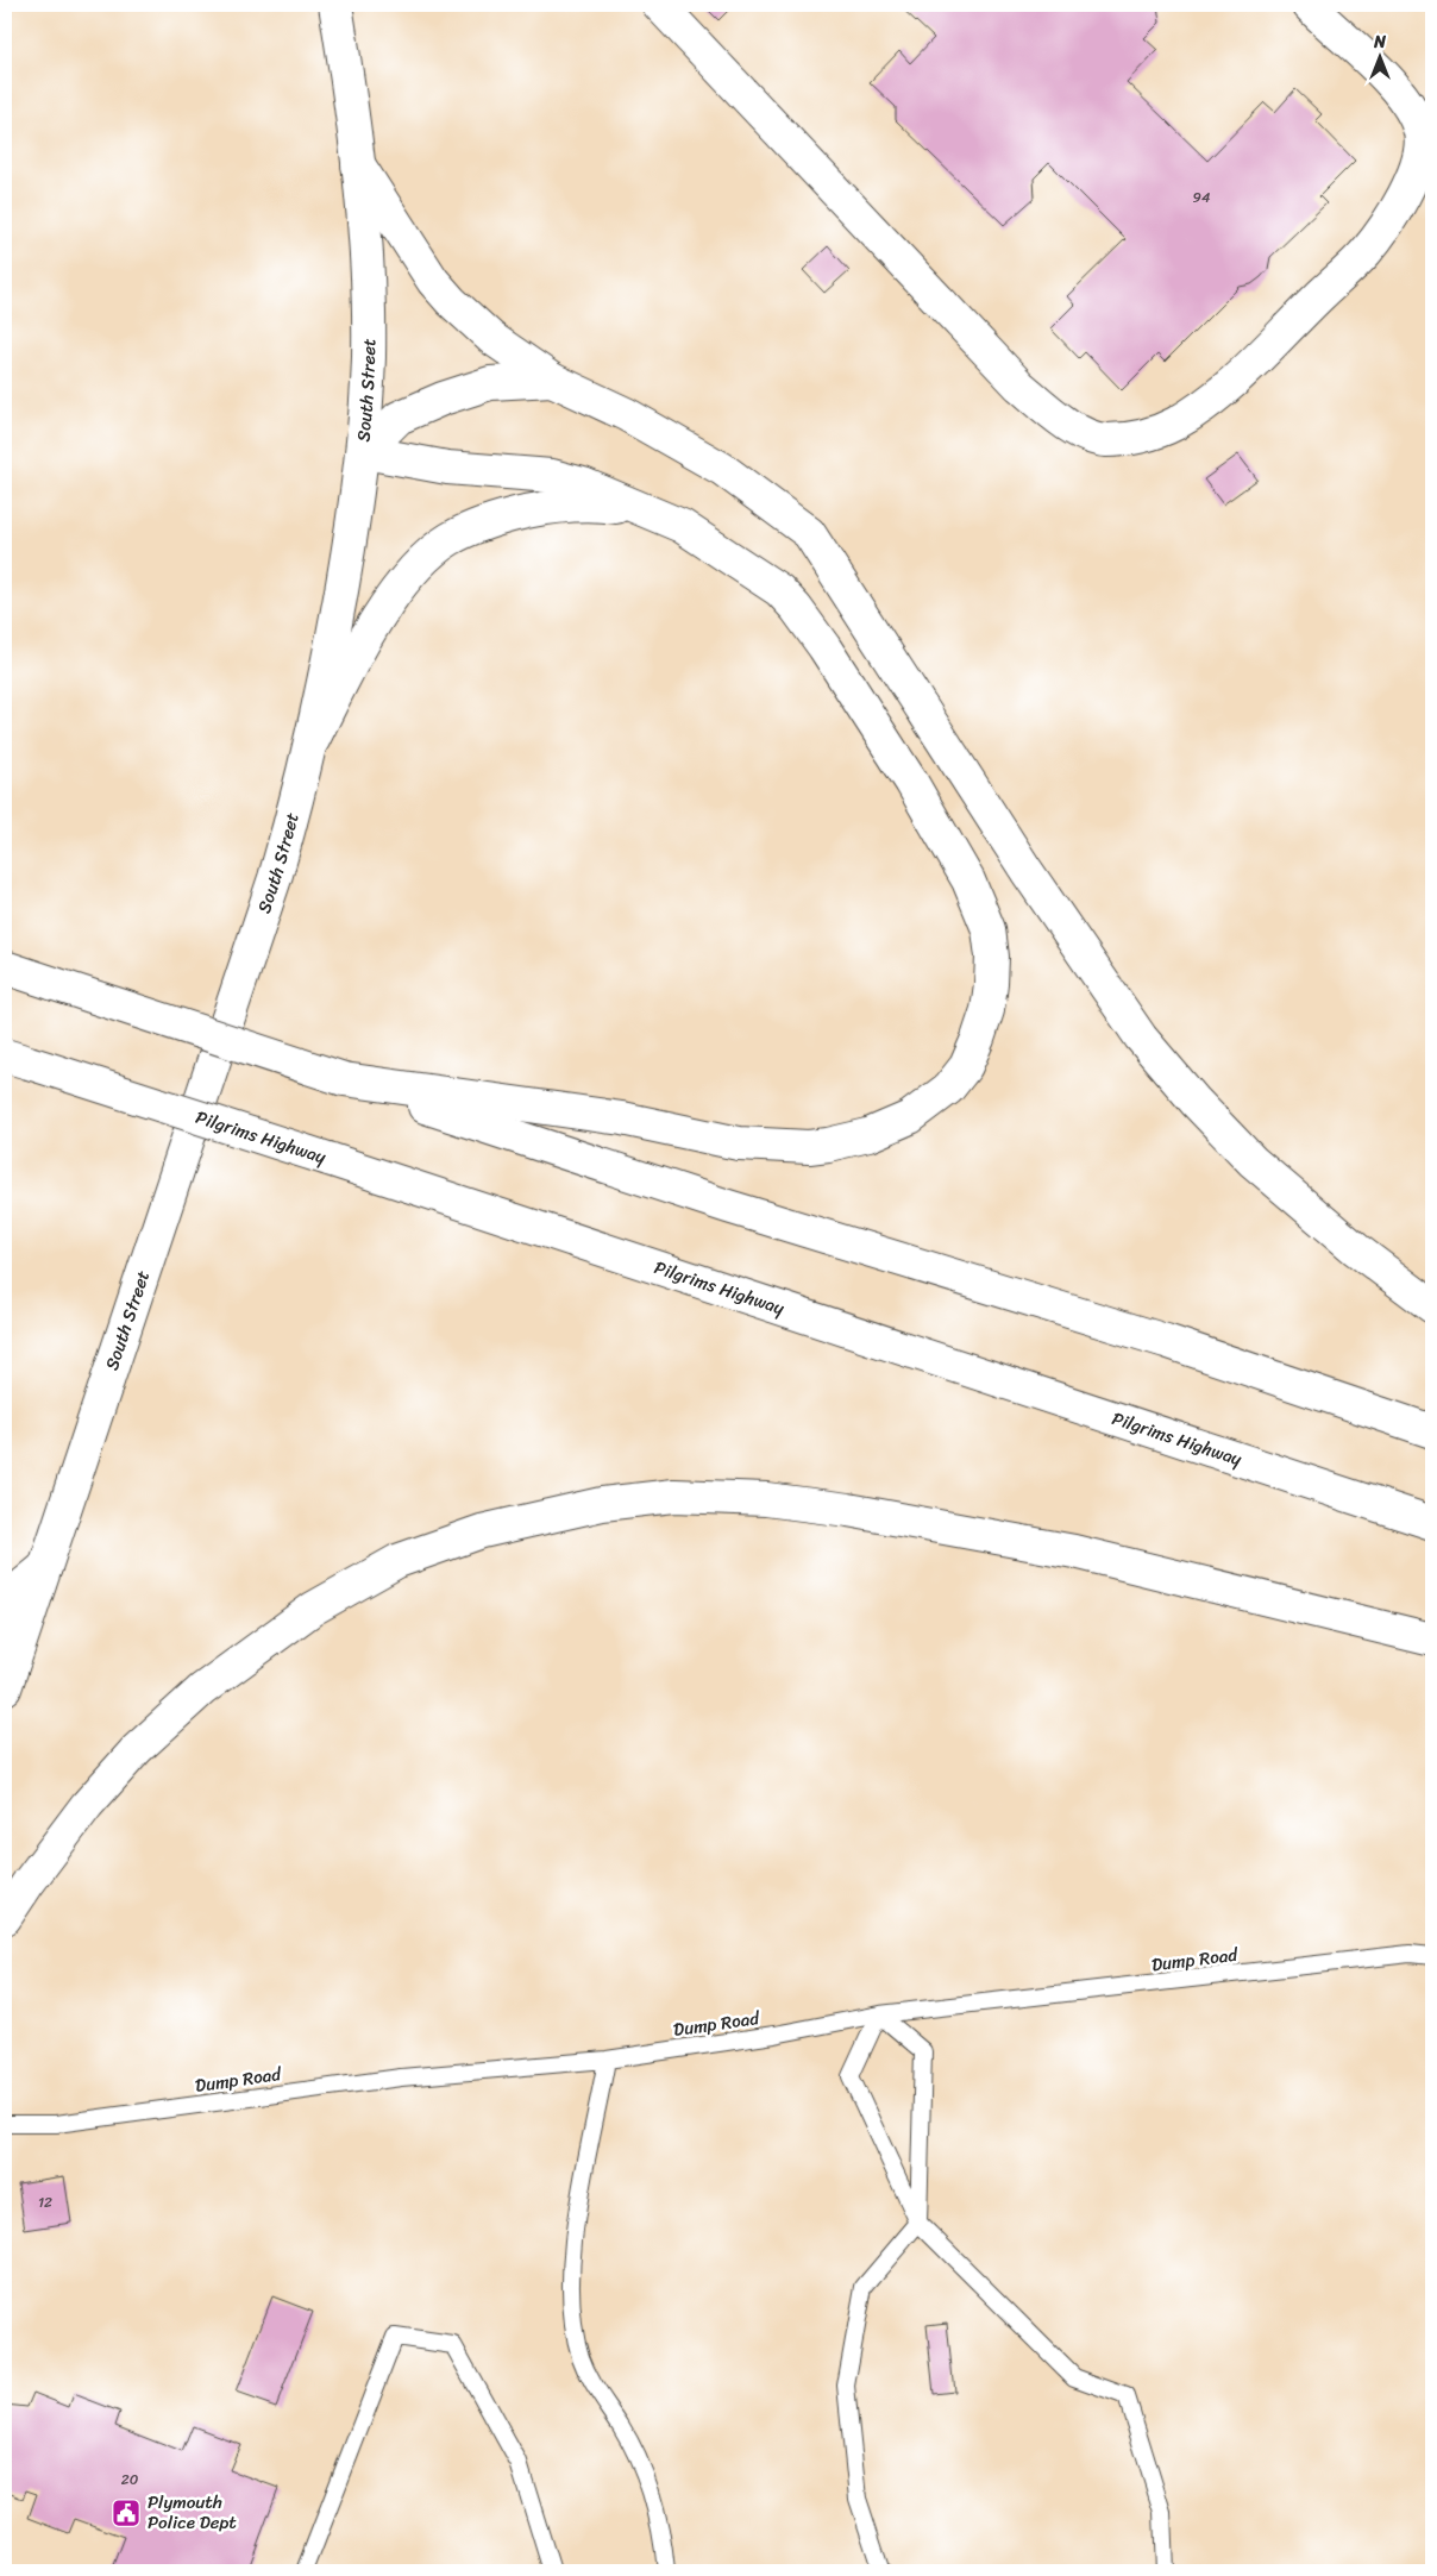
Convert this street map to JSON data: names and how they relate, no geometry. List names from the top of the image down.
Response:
{
  "streets": {
    "main road": ["South Street", "Pilgrims Highway"],
    "lane": ["Dump Road"]
  },
  "places": {
    "public building": ["Plymouth Police Dept"]
  },
  "house_numbers": ["94", "12", "20"],
  "north": "top"
}
